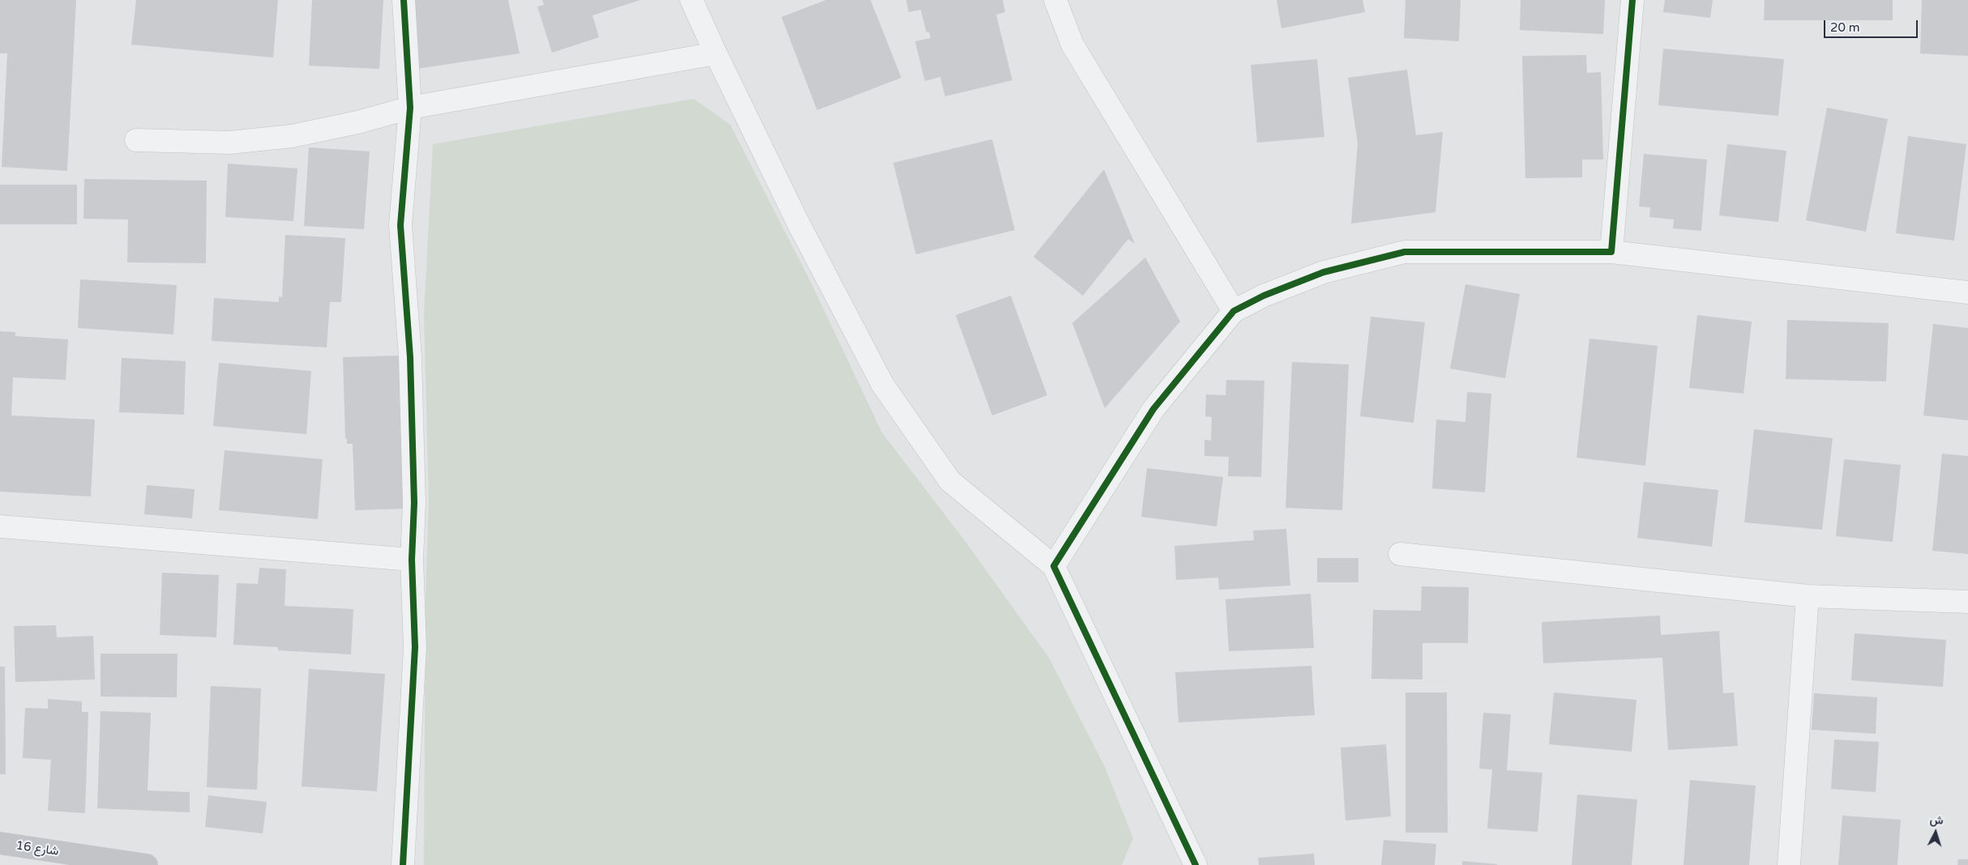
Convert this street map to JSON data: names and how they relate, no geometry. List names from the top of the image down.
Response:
{
  "streets": {
    "street": ["شارع 16"]
  },
  "scale_bar": "20 m",
  "north": "top"
}
